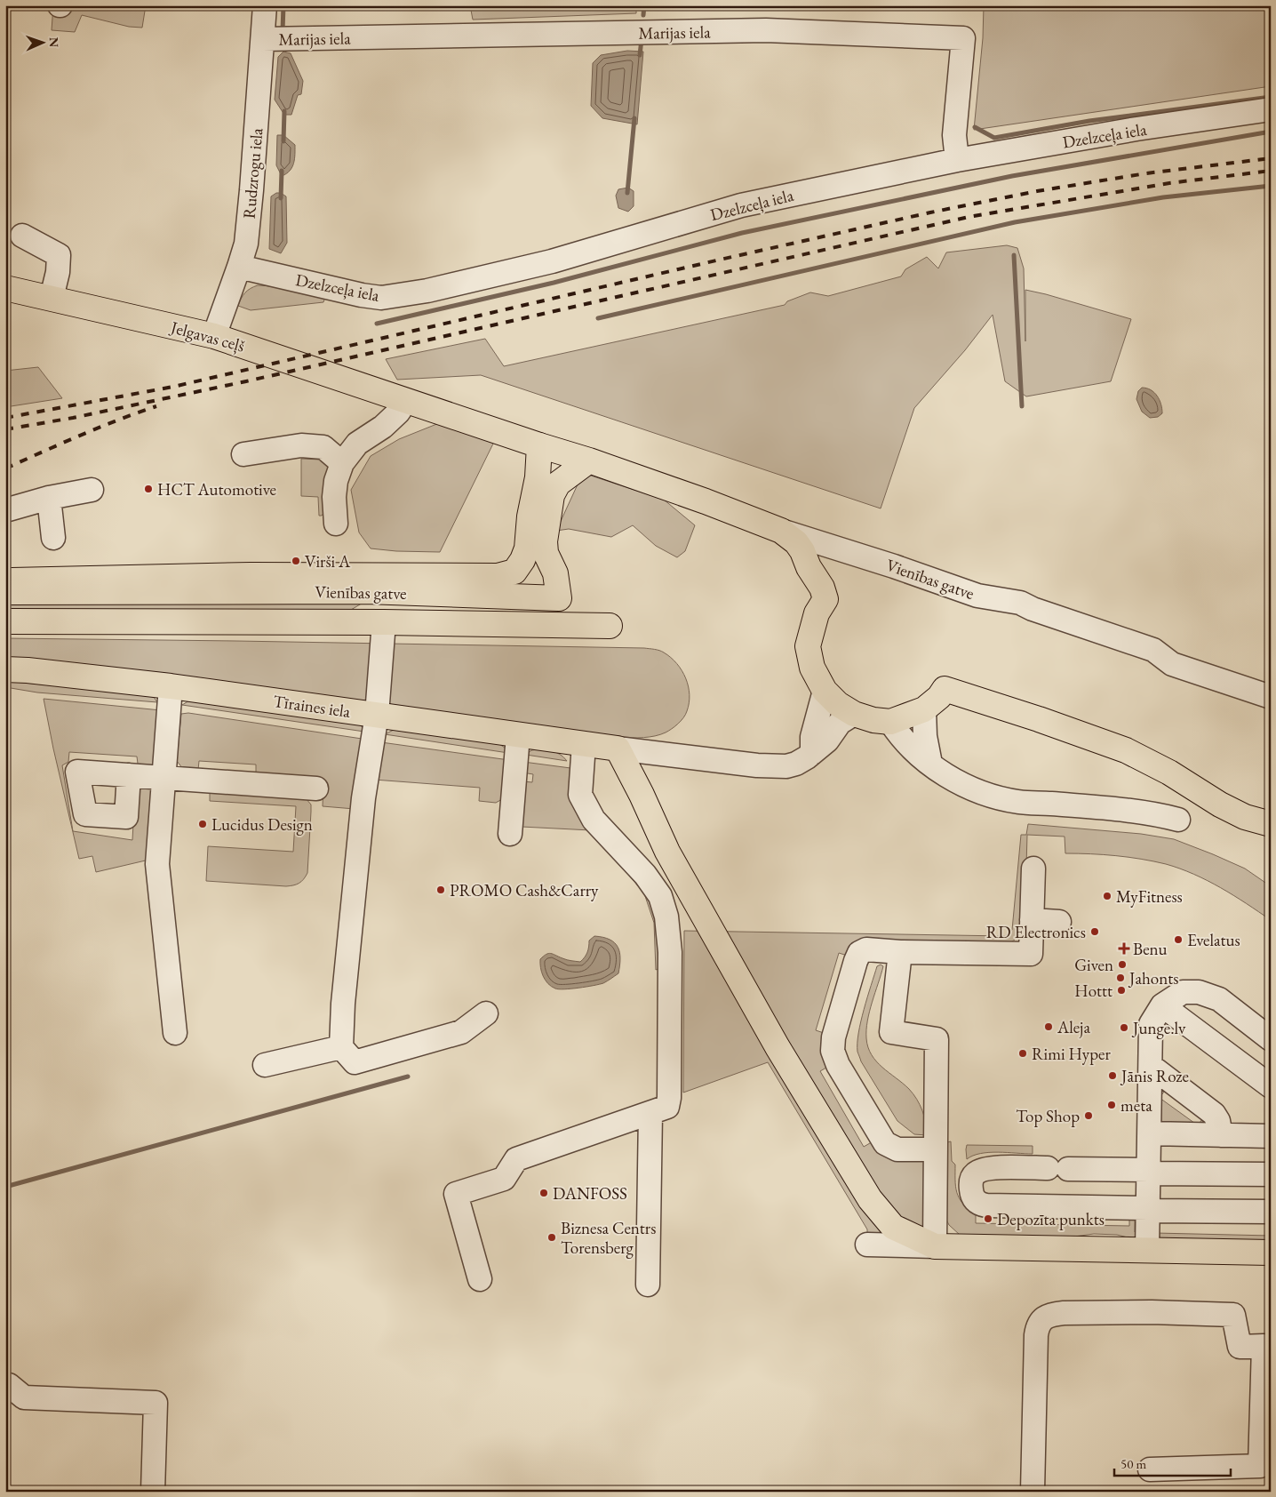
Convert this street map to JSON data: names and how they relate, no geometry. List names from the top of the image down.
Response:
{
  "streets": {
    "main road": ["Jelgavas ceļš", "Vienības gatve", "Tīraines iela"],
    "street": ["Marijas iela", "Dzelzceļa iela", "Rudzrogu iela"]
  },
  "crossings": [
    ["Marijas iela", "Dzelzceļa iela"],
    ["Marijas iela", "Rudzrogu iela"],
    ["Dzelzceļa iela", "Rudzrogu iela"],
    ["Rudzrogu iela", "Jelgavas ceļš"],
    ["Jelgavas ceļš", "Vienības gatve"]
  ],
  "places": {
    "other": [
      "HCT Automotive",
      "Virši A",
      "Lucidus Design",
      "PROMO Cash&Carry",
      "MyFitness",
      "RD Electronics",
      "Evelatus",
      "Given",
      "Jahonts",
      "Hottt",
      "Aleja",
      "Junge.lv",
      "Rimi Hyper",
      "Jānis Roze",
      "meta",
      "Top Shop",
      "DANFOSS",
      "Depozīta punkts",
      "Biznesa Centrs Torensberg"
    ],
    "health": ["Benu"]
  },
  "scale_bar": "50 m",
  "north": "right"
}
